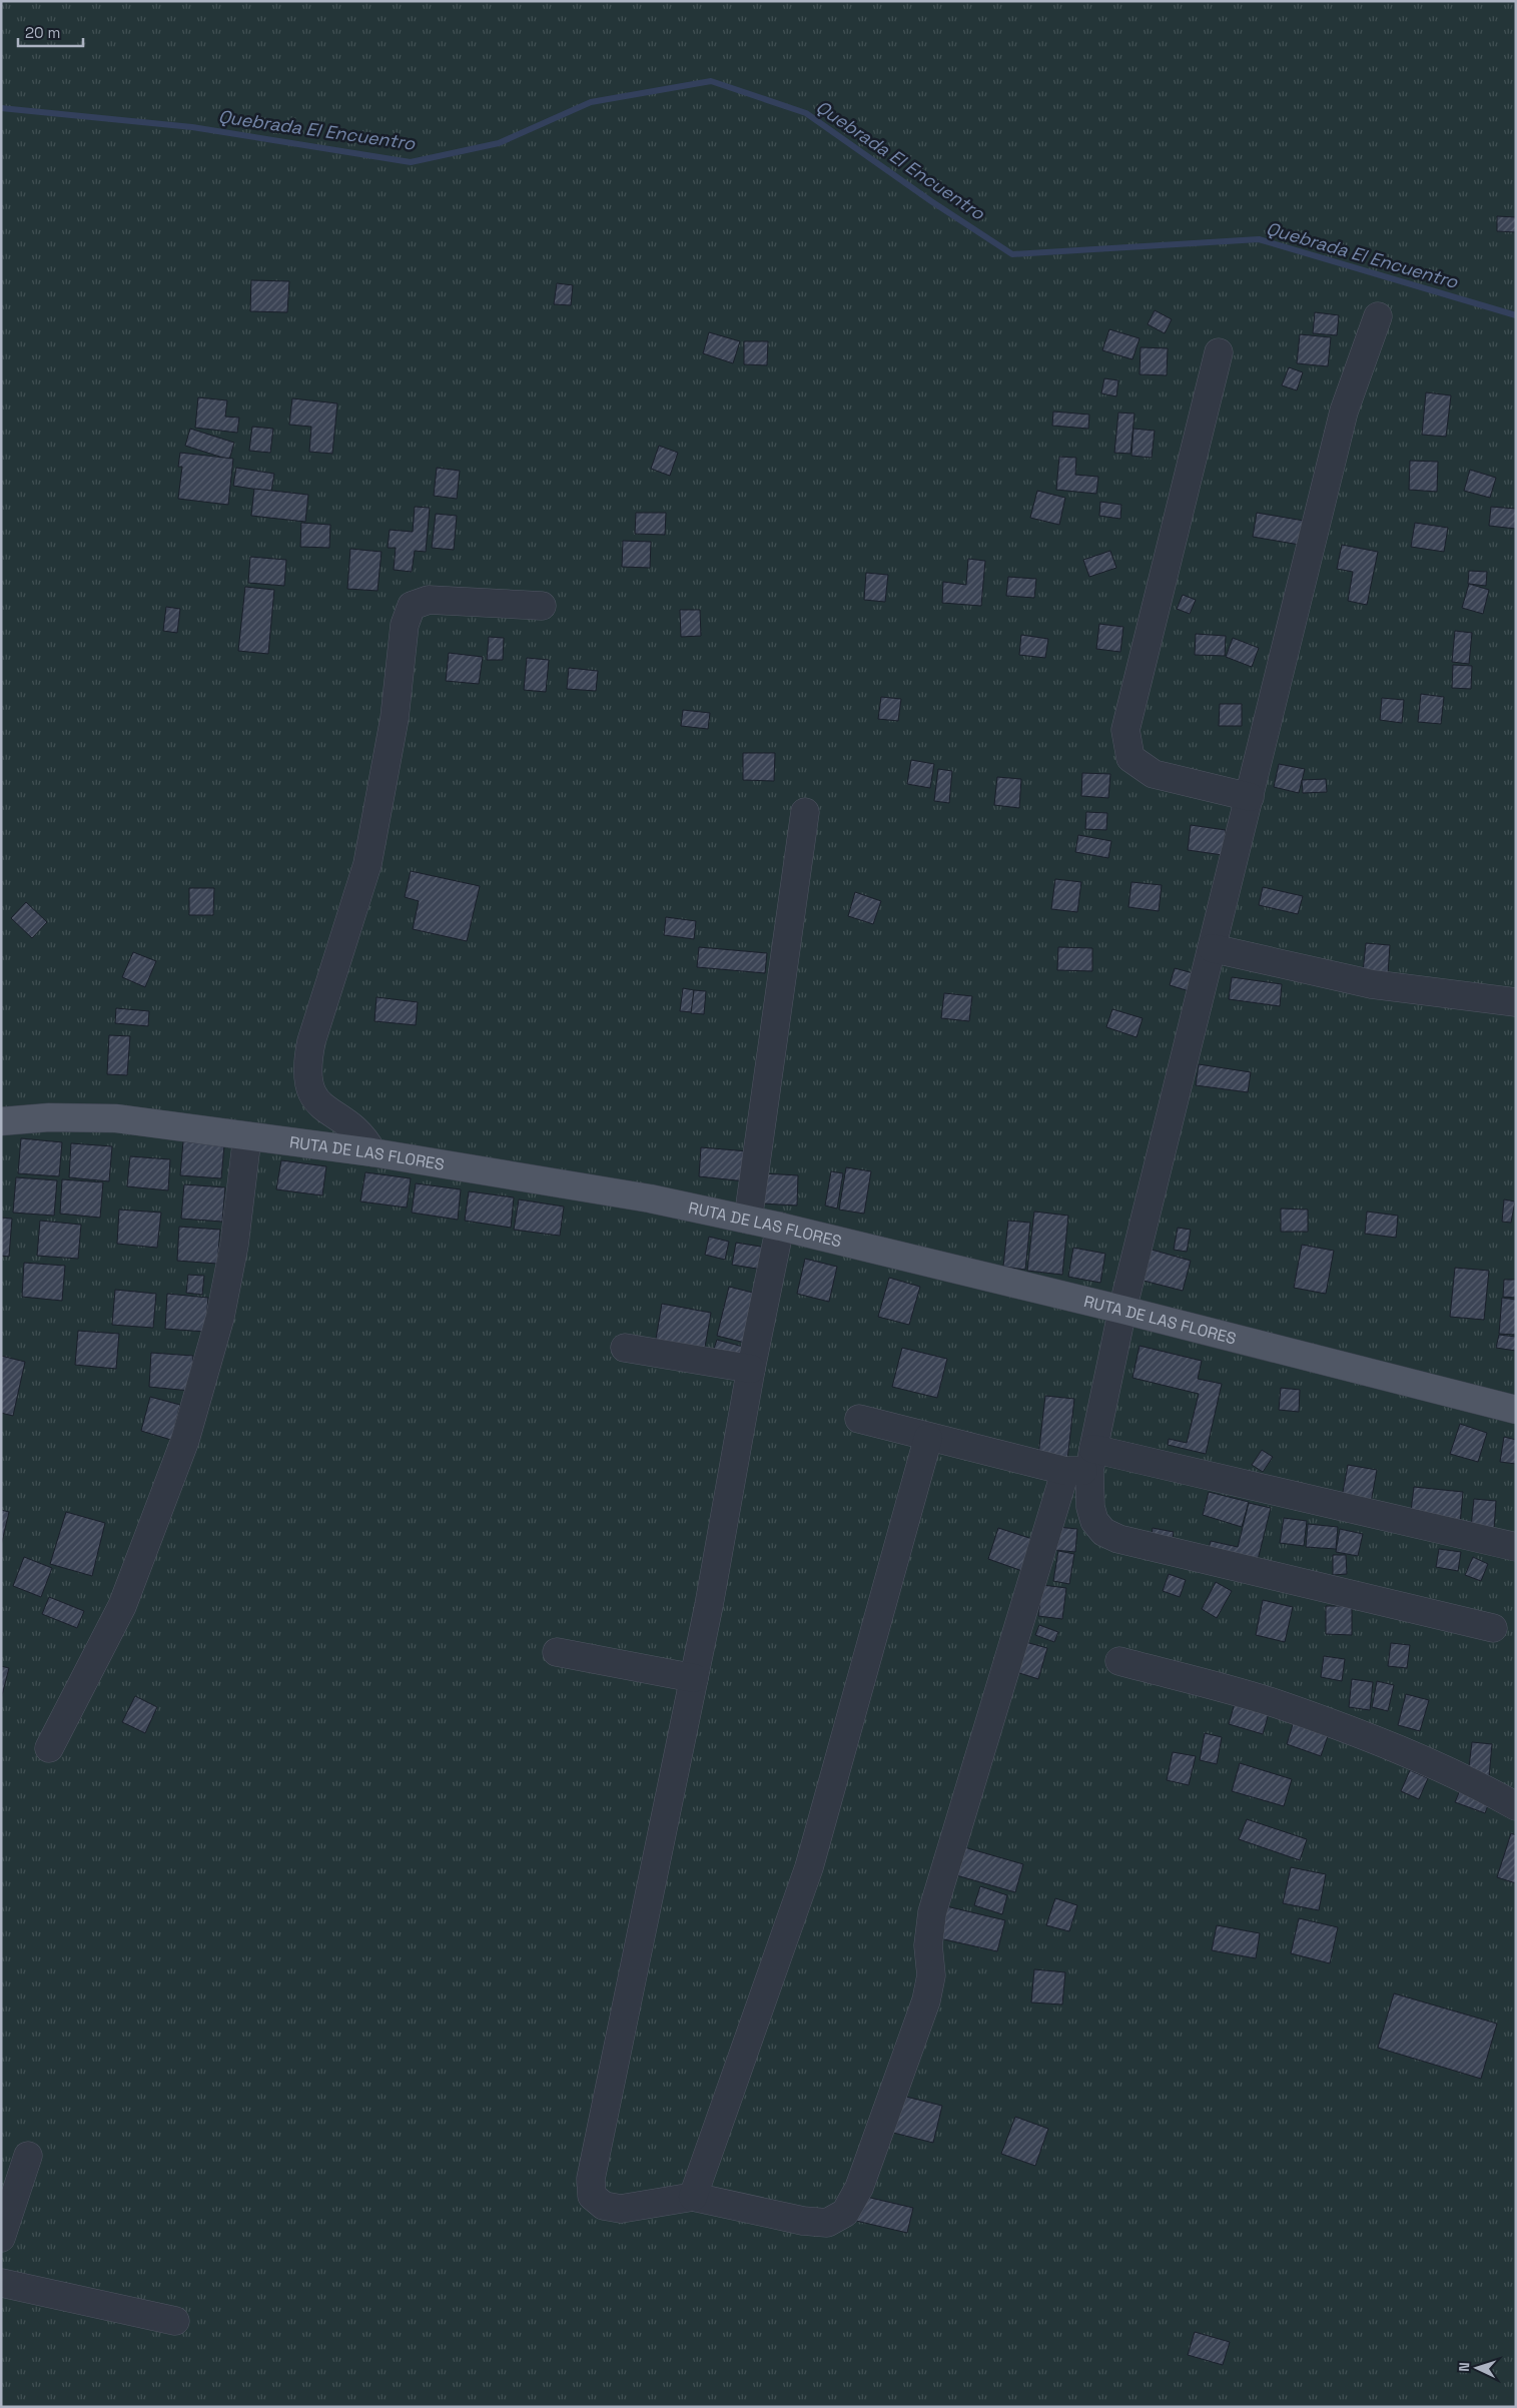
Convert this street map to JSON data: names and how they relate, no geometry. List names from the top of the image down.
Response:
{
  "streets": {
    "main road": ["RUTA DE LAS FLORES"]
  },
  "water": ["Quebrada El Encuentro"],
  "scale_bar": "20 m",
  "north": "left"
}
